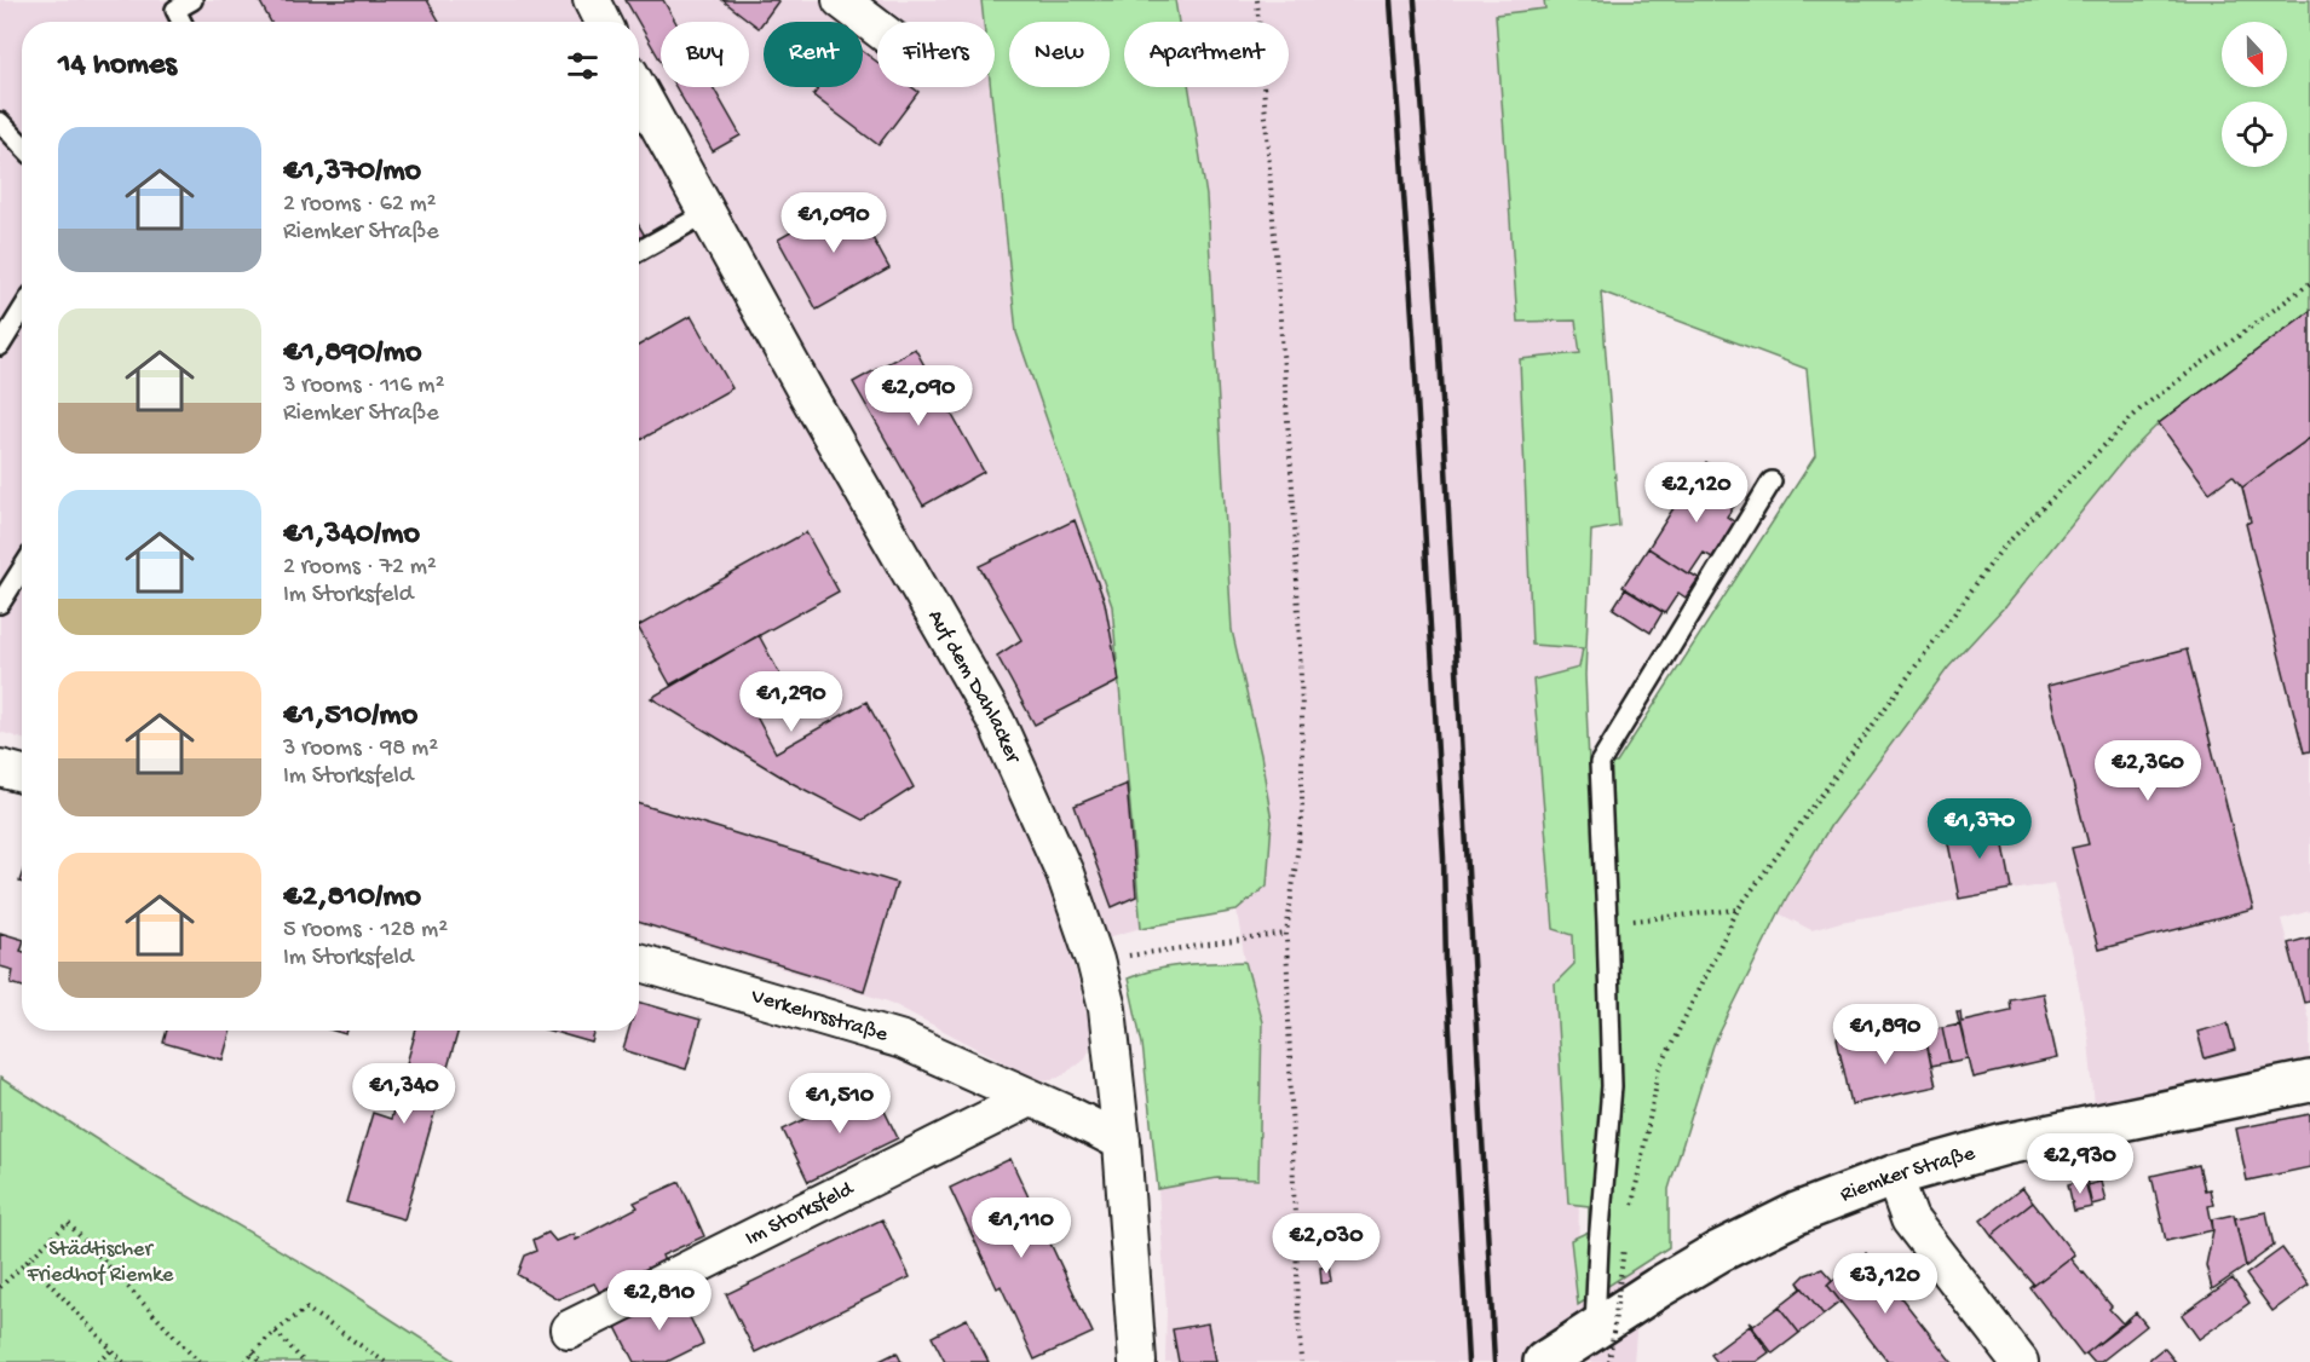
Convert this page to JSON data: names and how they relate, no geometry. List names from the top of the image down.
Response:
{
  "streets": {
    "street": [
      "Auf dem Dahlacker",
      "Verkehrsstraße",
      "Riemker Straße",
      "Im Storksfeld"
    ]
  },
  "crossings": [
    ["Auf dem Dahlacker", "Verkehrsstraße"],
    ["Verkehrsstraße", "Im Storksfeld"]
  ],
  "parks": ["Städtischer Friedhof Riemke"],
  "north": "bottom",
  "page": {
    "chip": [
      "Buy",
      "Rent",
      "Filters",
      "New",
      "Apartment"
    ],
    "heading": "14 homes",
    "list": [
      {
        "name": "€1,370/mo",
        "note": "2 rooms · 62 m² · Riemker Straße"
      },
      {
        "name": "€1,890/mo",
        "note": "3 rooms · 116 m² · Riemker Straße"
      },
      {
        "name": "€1,340/mo",
        "note": "2 rooms · 72 m² · Im Storksfeld"
      },
      {
        "name": "€1,510/mo",
        "note": "3 rooms · 98 m² · Im Storksfeld"
      },
      {
        "name": "€2,810/mo",
        "note": "5 rooms · 128 m² · Im Storksfeld"
      }
    ],
    "price": [
      "€1,090",
      "€2,090",
      "€2,120",
      "€1,290",
      "€2,360",
      "€1,370",
      "€1,890",
      "€1,340",
      "€1,510",
      "€2,930",
      "€1,110",
      "€2,030",
      "€3,120",
      "€2,810"
    ]
  }
}
